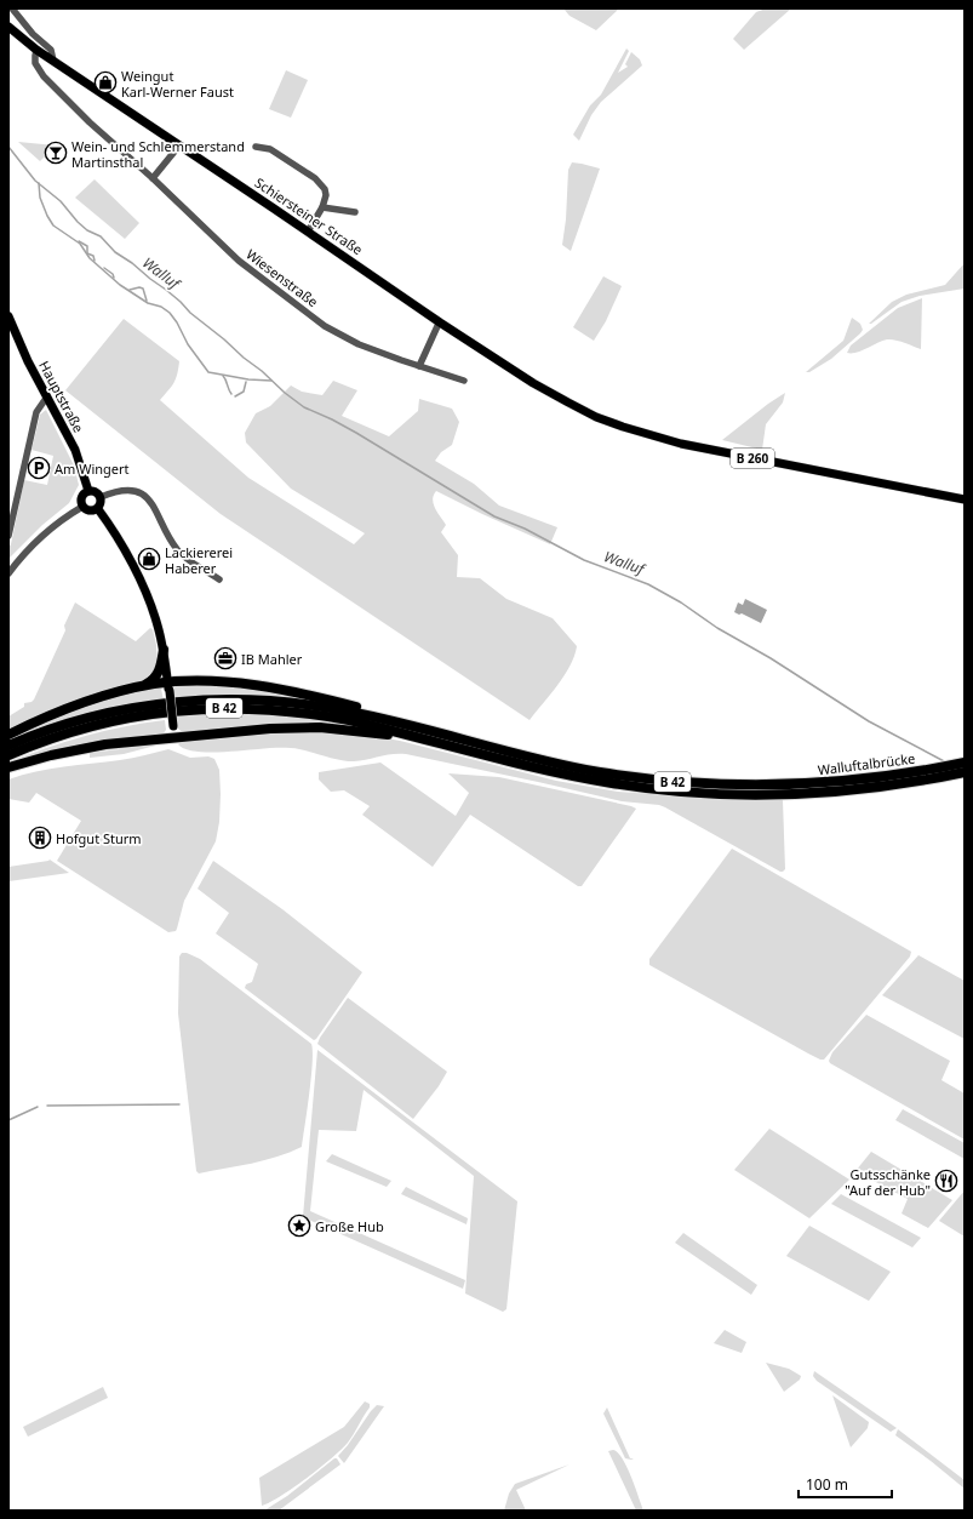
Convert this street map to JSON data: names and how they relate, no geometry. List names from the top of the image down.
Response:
{
  "streets": {
    "highway": ["B 42", "Walluftalbrücke"],
    "main road": ["Schiersteiner Straße", "Hauptstraße", "B 260"],
    "street": ["Wiesenstraße"]
  },
  "crossings": [
    ["Schiersteiner Straße", "Wiesenstraße"],
    ["B 42", "Walluftalbrücke"]
  ],
  "water": ["Walluf"],
  "places": {
    "shop": ["Weingut Karl-Werner Faust", "Lackiererei Haberer"],
    "bar": ["Wein- und Schlemmerstand Martinsthal"],
    "parking": ["Am Wingert"],
    "office": ["IB Mahler"],
    "building": ["Hofgut Sturm"],
    "restaurant": ["Gutsschänke \"Auf der Hub\""],
    "place": ["Große Hub"]
  },
  "scale_bar": "100 m"
}
